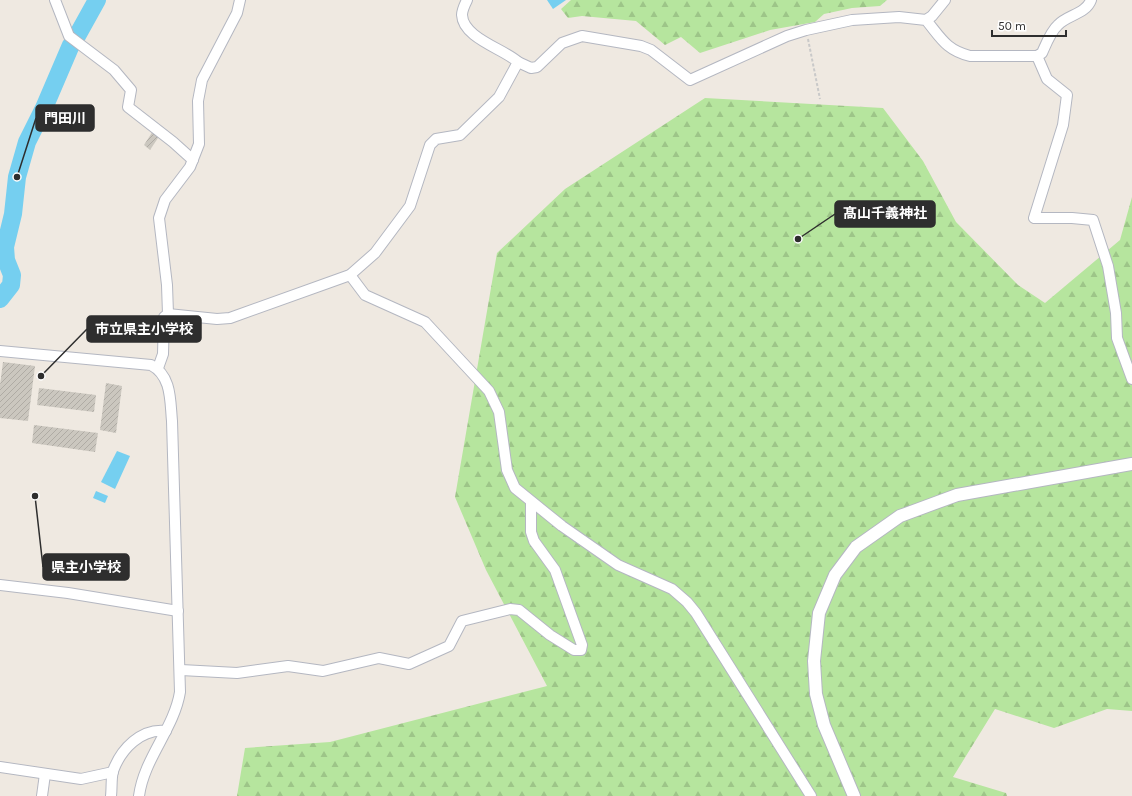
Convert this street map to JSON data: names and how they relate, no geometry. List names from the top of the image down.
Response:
{
  "places": [
    "門田川",
    "髙山千義神社",
    "市立県主小学校",
    "県主小学校"
  ],
  "scale_bar": "50 m"
}
